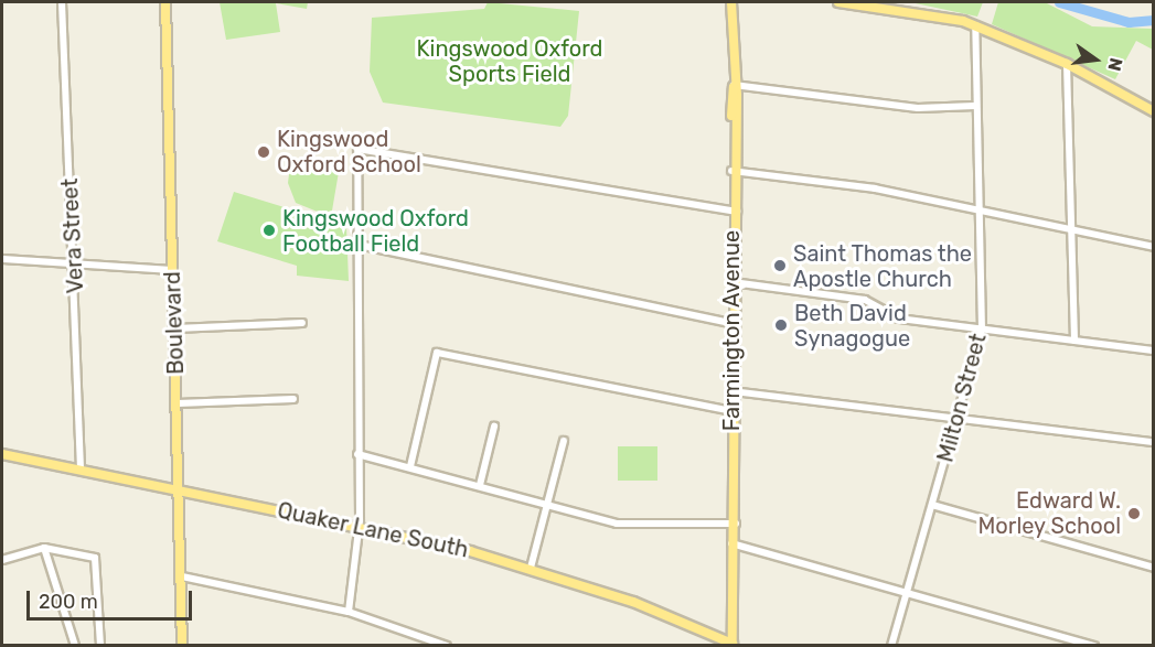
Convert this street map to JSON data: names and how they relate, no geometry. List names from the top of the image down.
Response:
{
  "streets": {
    "main road": ["Boulevard", "Farmington Avenue", "Quaker Lane South"],
    "street": ["Vera Street", "Milton Street"]
  },
  "crossings": [
    ["Vera Street", "Quaker Lane South"],
    ["Boulevard", "Quaker Lane South"],
    ["Farmington Avenue", "Quaker Lane South"]
  ],
  "parks": ["Kingswood Oxford Sports Field"],
  "places": [
    "Kingswood Oxford School",
    "Kingswood Oxford Football Field",
    "Saint Thomas the Apostle Church",
    "Beth David Synagogue",
    "Edward W. Morley School"
  ],
  "scale_bar": "200 m",
  "north": "right"
}
